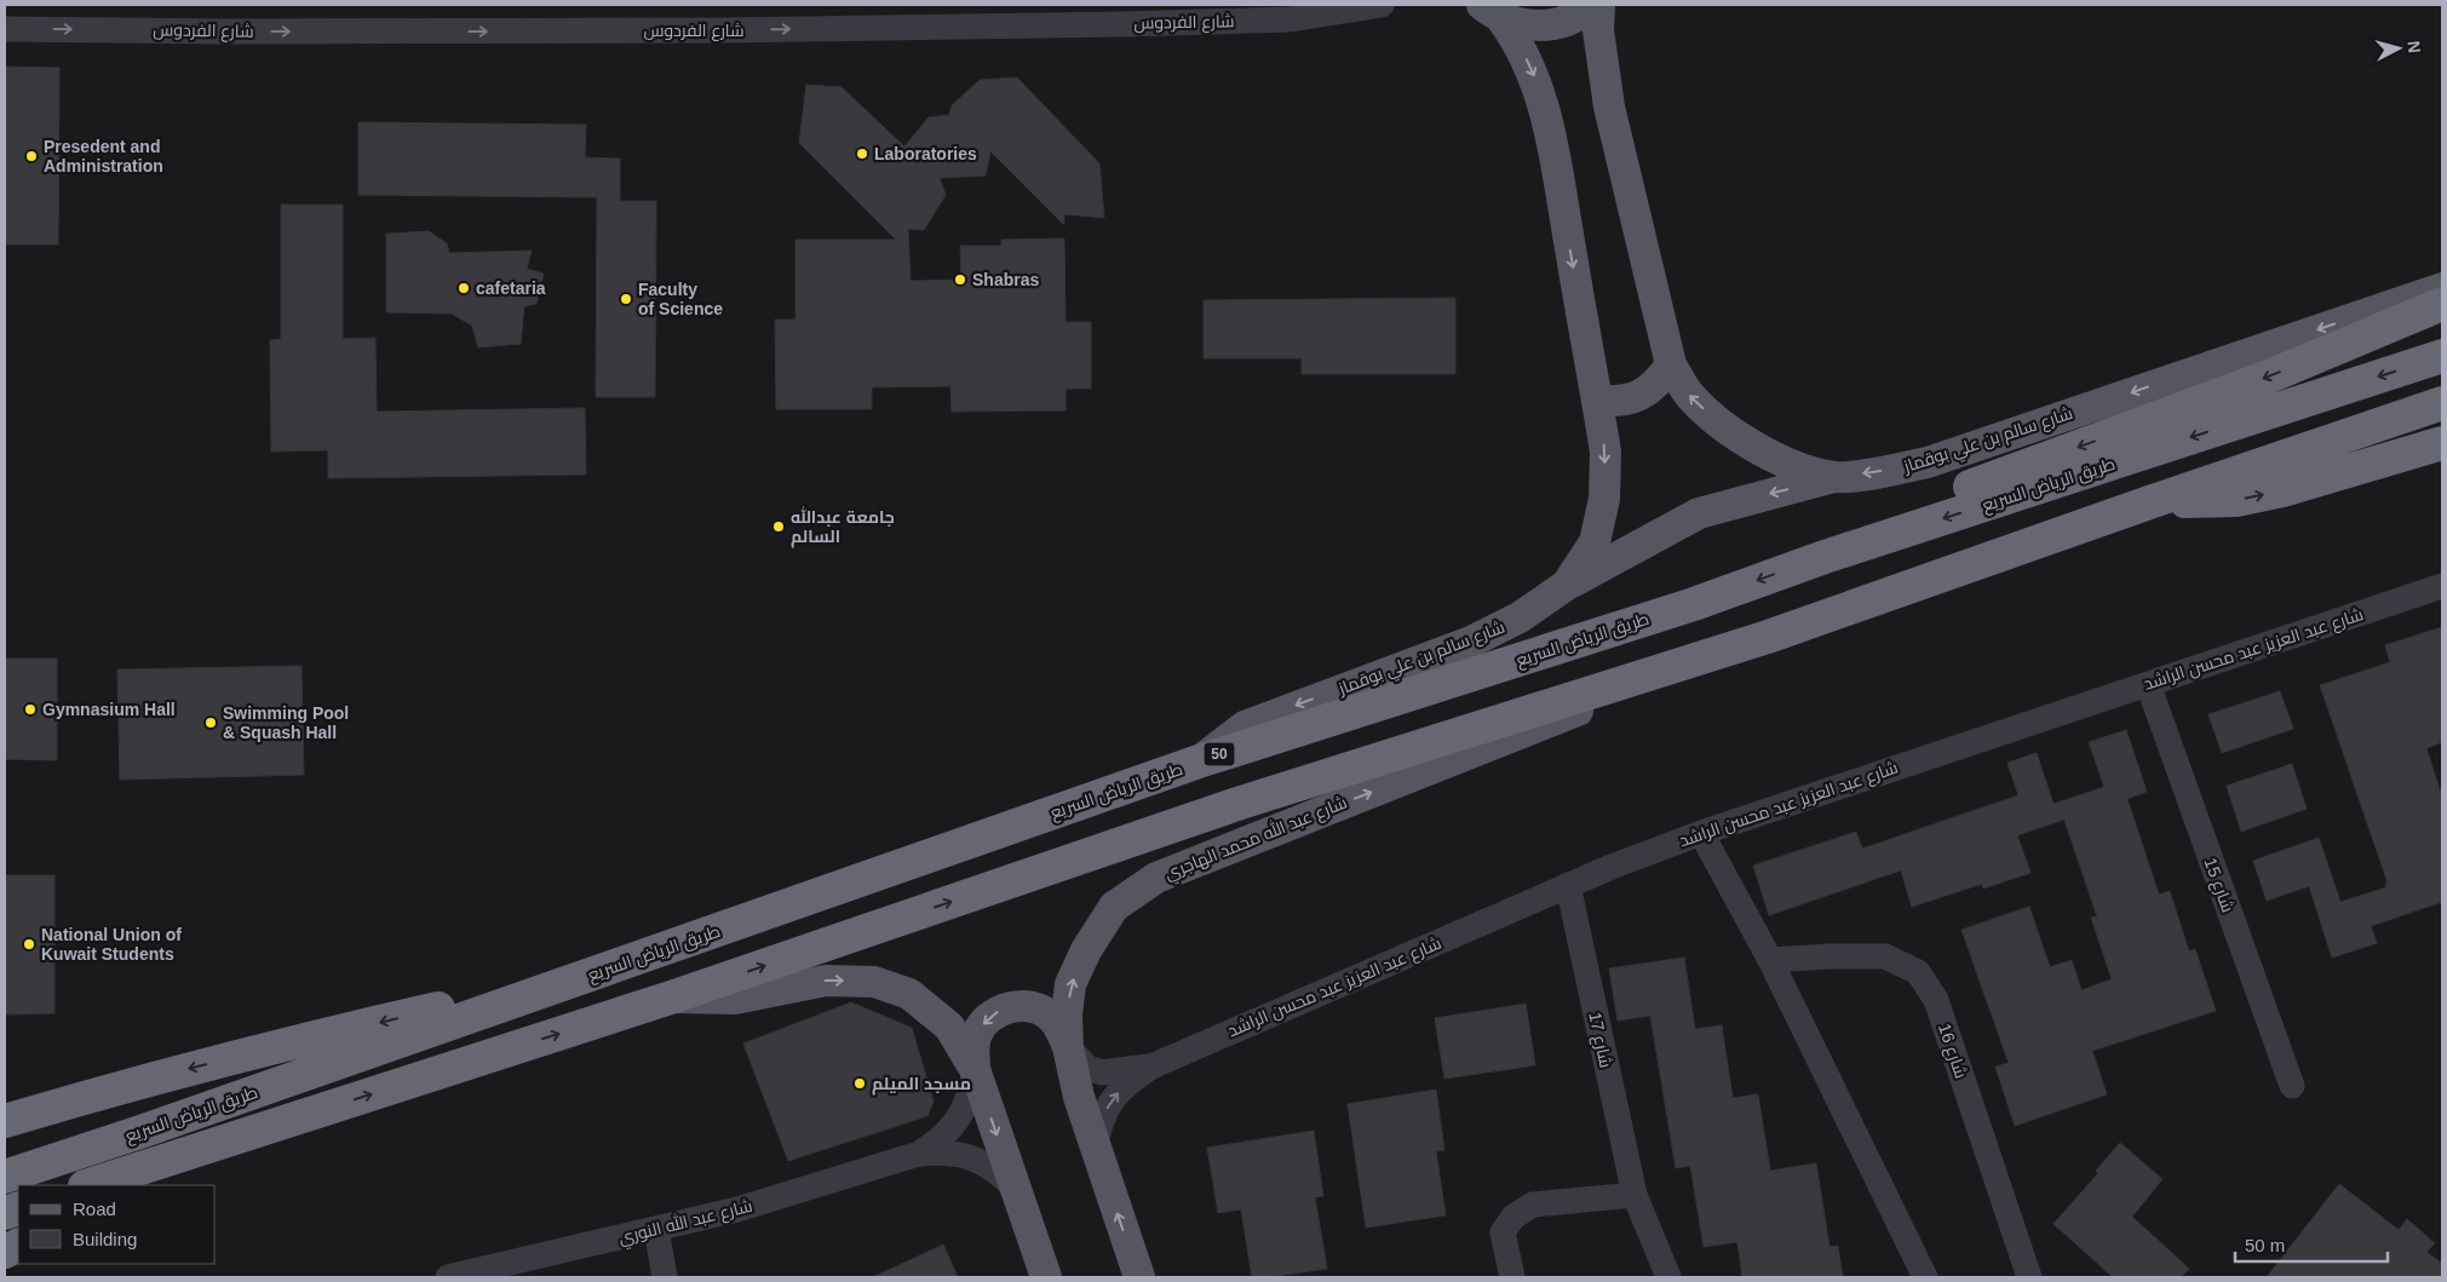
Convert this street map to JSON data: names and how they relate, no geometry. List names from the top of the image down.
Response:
{
  "streets": {
    "highway": ["طريق الرياض السريع", "50"],
    "main road": ["شارع سالم بن علي بوقماز", "شارع عبد الله محمد الهاجري"],
    "street": [
      "شارع الفردوس",
      "شارع عبد العزيز عبد محسن الراشد",
      "شارع 15",
      "شارع 17",
      "شارع 16",
      "شارع عبد الله النوري"
    ]
  },
  "crossings": [
    ["شارع سالم بن علي بوقماز", "طريق الرياض السريع"],
    ["طريق الرياض السريع", "شارع عبد الله محمد الهاجري"],
    ["شارع عبد العزيز عبد محسن الراشد", "شارع عبد الله محمد الهاجري"],
    ["شارع عبد العزيز عبد محسن الراشد", "شارع 15"],
    ["شارع عبد العزيز عبد محسن الراشد", "شارع 17"]
  ],
  "one_way": ["شارع الفردوس", "شارع عبد الله محمد الهاجري"],
  "places": [
    "Laboratories",
    "Presedent and Administration",
    "Shabras",
    "cafetaria",
    "Faculty of Science",
    "جامعة عبدالله السالم",
    "Gymnasium Hall",
    "Swimming Pool & Squash Hall",
    "National Union of Kuwait Students",
    "مسجد الميلم"
  ],
  "legend": ["Road", "Building"],
  "scale_bar": "50 m",
  "north": "right"
}
